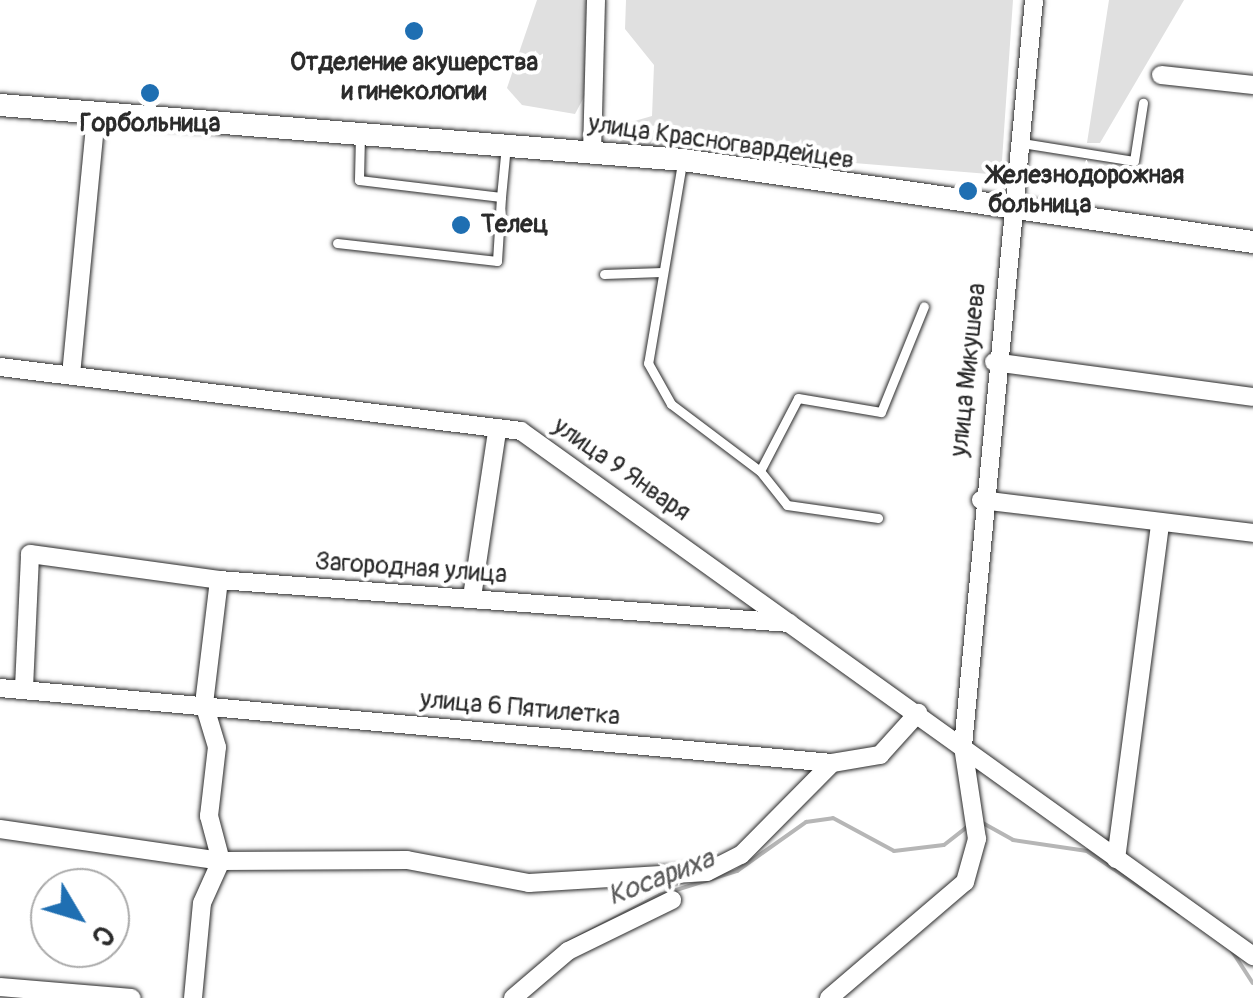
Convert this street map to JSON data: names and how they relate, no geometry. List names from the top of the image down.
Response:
{
  "streets": {
    "street": [
      "улица Красногвардейцев",
      "улица Микушева",
      "улица 9 Января",
      "Загородная улица",
      "улица 6 Пятилетка"
    ]
  },
  "crossings": [
    ["улица Красногвардейцев", "улица Микушева"],
    ["улица Микушева", "улица 9 Января"],
    ["улица 9 Января", "Загородная улица"],
    ["улица 9 Января", "улица 6 Пятилетка"],
    ["Загородная улица", "улица 6 Пятилетка"]
  ],
  "water": ["Косариха"],
  "places": [
    "Отделение акушерства и гинекологии",
    "Горбольница",
    "Железнодорожная больница",
    "Телец"
  ],
  "north": "bottom right"
}
